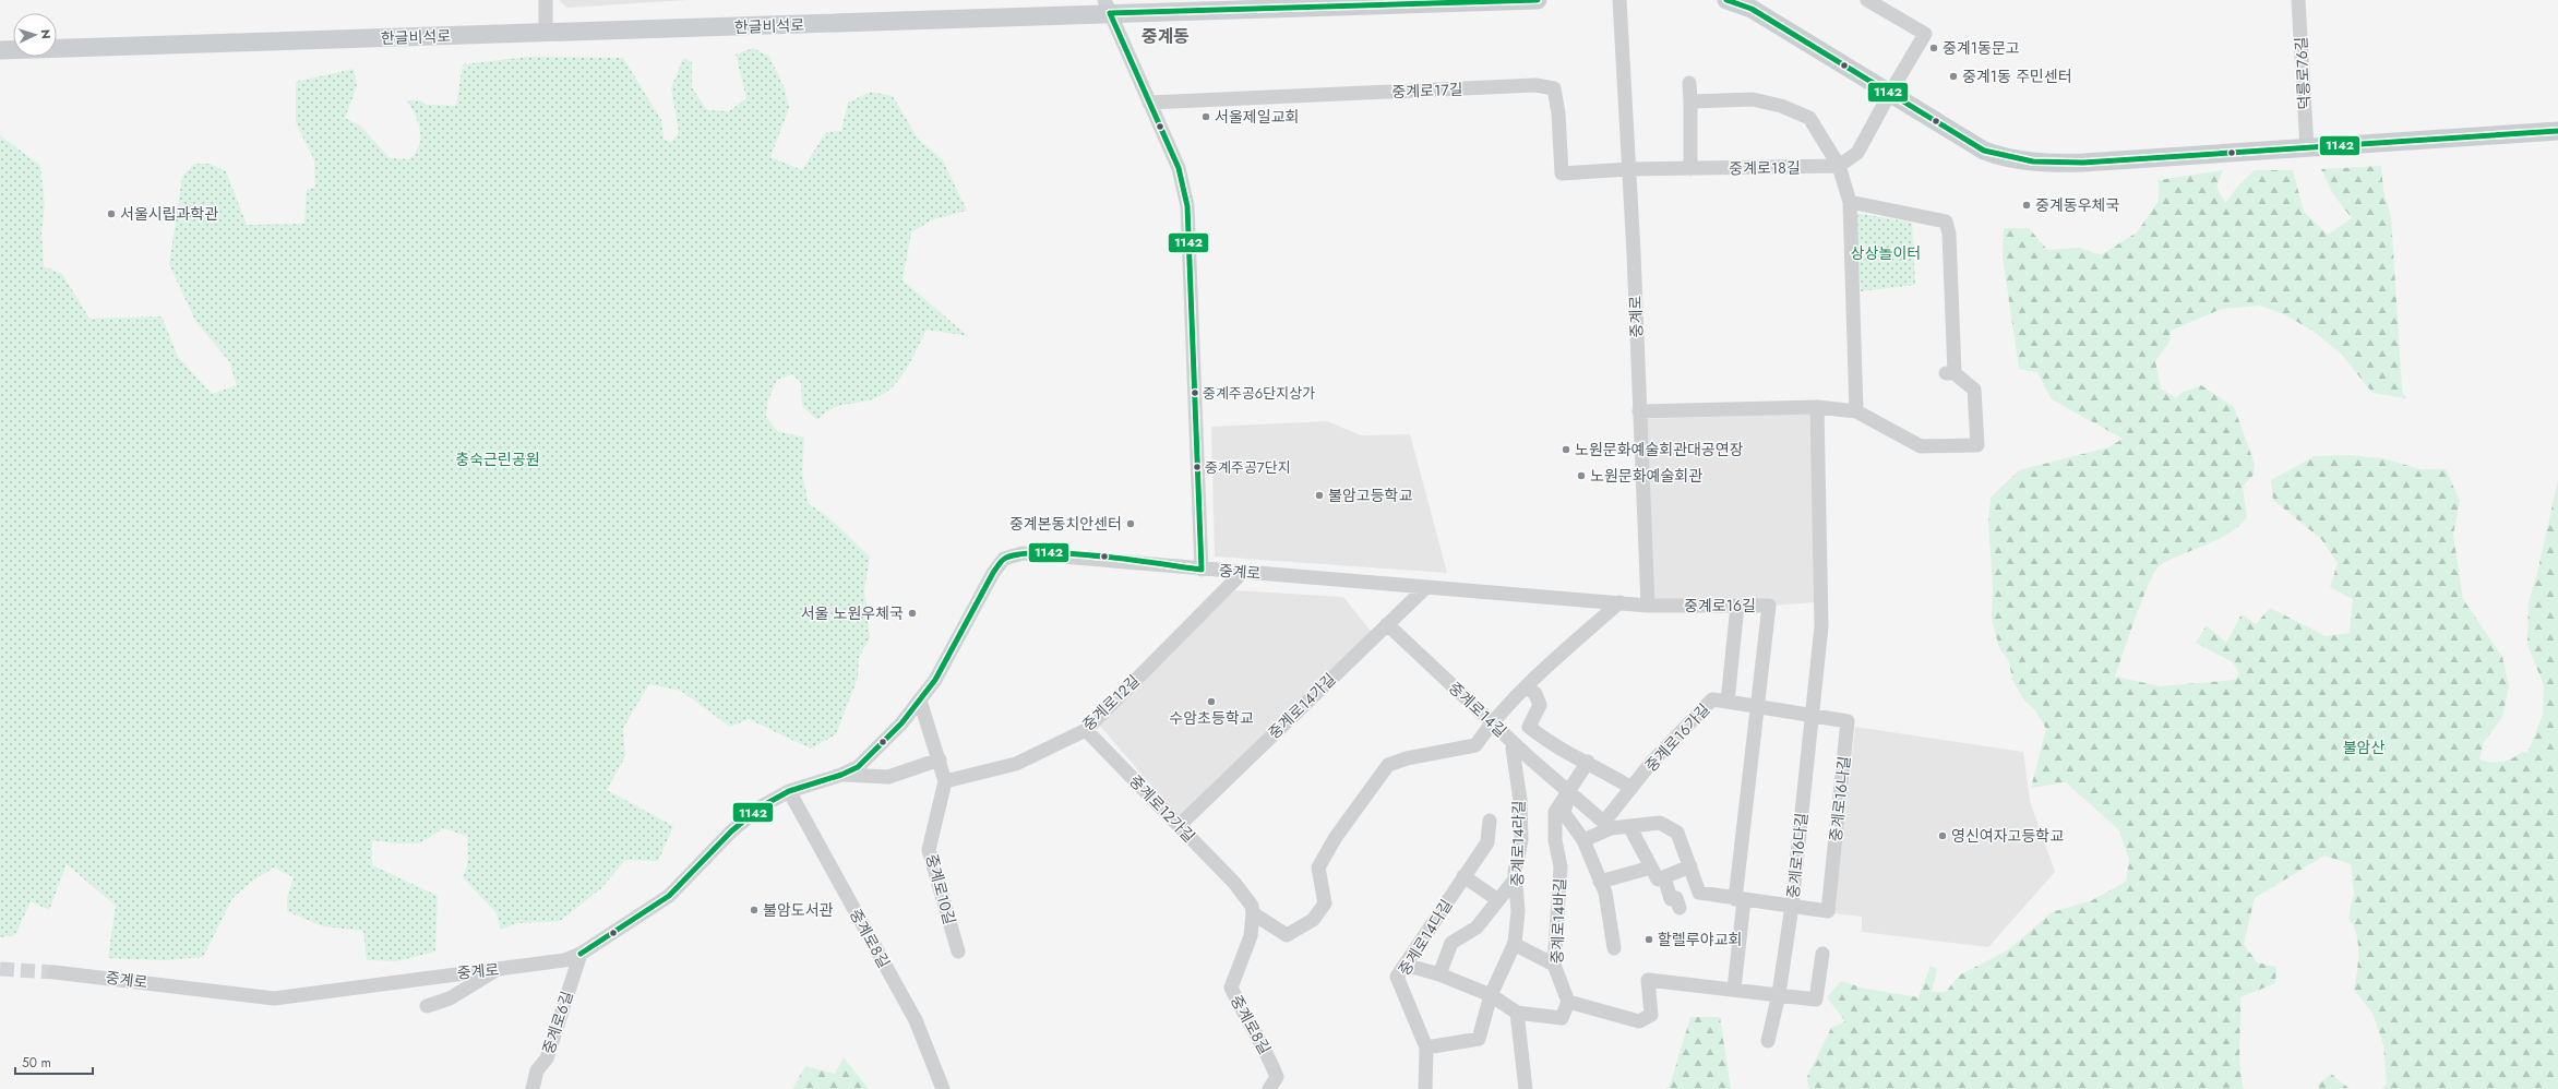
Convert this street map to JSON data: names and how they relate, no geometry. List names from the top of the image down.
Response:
{
  "streets": {
    "main road": ["한글비석로"],
    "street": [
      "덕릉로76길",
      "중계로17길",
      "중계로18길",
      "중계로",
      "중계로16길",
      "중계로12길",
      "중계로14가길",
      "중계로14길",
      "중계로16가길",
      "중계로16나길",
      "중계로12가길",
      "중계로14라길",
      "중계로16다길",
      "중계로10길",
      "중계로14바길",
      "중계로14다길",
      "중계로8길",
      "중계로6길"
    ]
  },
  "crossings": [
    ["중계로17길", "중계로18길"],
    ["중계로17길", "중계로"],
    ["중계로18길", "중계로"],
    ["중계로", "중계로16길"],
    ["중계로", "중계로12길"],
    ["중계로", "중계로14가길"],
    ["중계로", "중계로10길"],
    ["중계로", "중계로8길"],
    ["중계로", "중계로6길"],
    ["중계로16길", "중계로16가길"],
    ["중계로16길", "중계로16나길"],
    ["중계로12길", "중계로12가길"],
    ["중계로12길", "중계로10길"],
    ["중계로14가길", "중계로14길"],
    ["중계로14가길", "중계로12가길"],
    ["중계로14길", "중계로16가길"],
    ["중계로14길", "중계로14라길"],
    ["중계로14길", "중계로14바길"],
    ["중계로16나길", "중계로16다길"],
    ["중계로12가길", "중계로8길"],
    ["중계로14라길", "중계로14다길"]
  ],
  "districts": ["중계동"],
  "parks": ["상상놀이터", "충숙근린공원", "불암산"],
  "places": [
    "중계1동문고",
    "중계1동 주민센터",
    "서울제일교회",
    "중계동우체국",
    "서울시립과학관",
    "중계주공6단지상가",
    "노원문화예술회관대공연장",
    "중계주공7단지",
    "노원문화예술회관",
    "불암고등학교",
    "중계본동치안센터",
    "서울 노원우체국",
    "수암초등학교",
    "영신여자고등학교",
    "불암도서관",
    "할렐루야교회"
  ],
  "lines": ["transit line 1142"],
  "scale_bar": "50 m",
  "north": "right"
}
